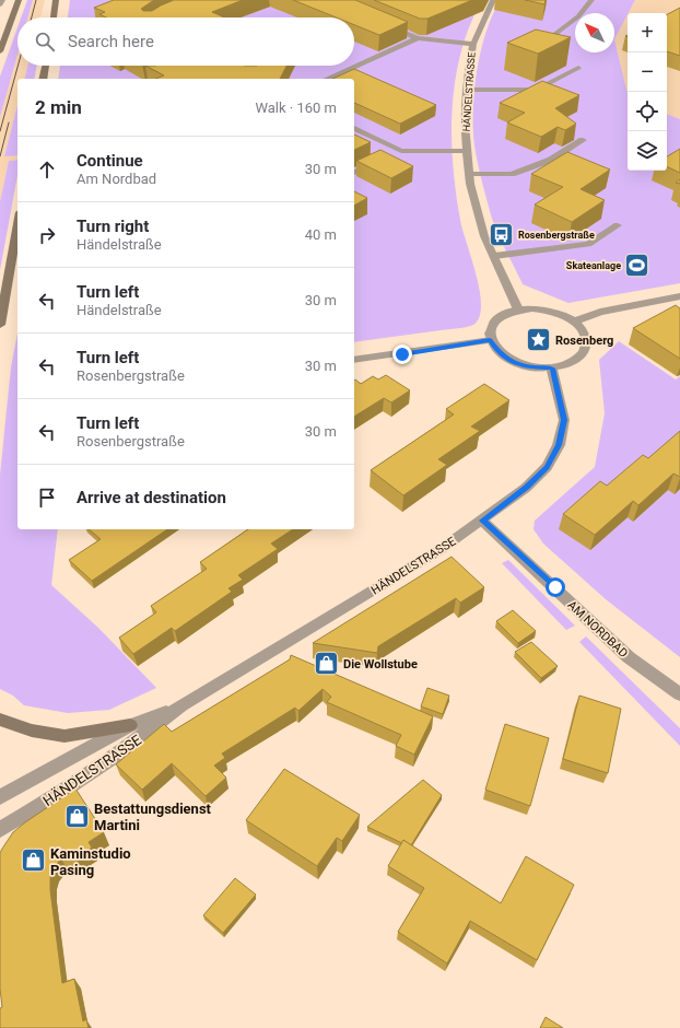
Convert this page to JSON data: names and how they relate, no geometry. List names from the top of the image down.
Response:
{
  "streets": {
    "main road": ["HÄNDELSTRASSE"],
    "street": ["AM NORDBAD"]
  },
  "crossings": [
    ["HÄNDELSTRASSE", "AM NORDBAD"]
  ],
  "places": {
    "bus stop": ["Rosenbergstraße"],
    "sports": ["Skateanlage"],
    "place": ["Rosenberg"],
    "shop": ["Die Wollstube", "Bestattungsdienst Martini", "Kaminstudio Pasing"]
  },
  "north": "top left",
  "page": {
    "map_buttons": ["+", "−"],
    "search": "Search here",
    "heading": ["2 min", "Walk · 160 m"],
    "list": [
      ["Continue", "Am Nordbad", "30 m"],
      ["Turn right", "Händelstraße", "40 m"],
      ["Turn left", "Händelstraße", "30 m"],
      ["Turn left", "Rosenbergstraße", "30 m"],
      ["Turn left", "Rosenbergstraße", "30 m"],
      "Arrive at destination"
    ]
  }
}
